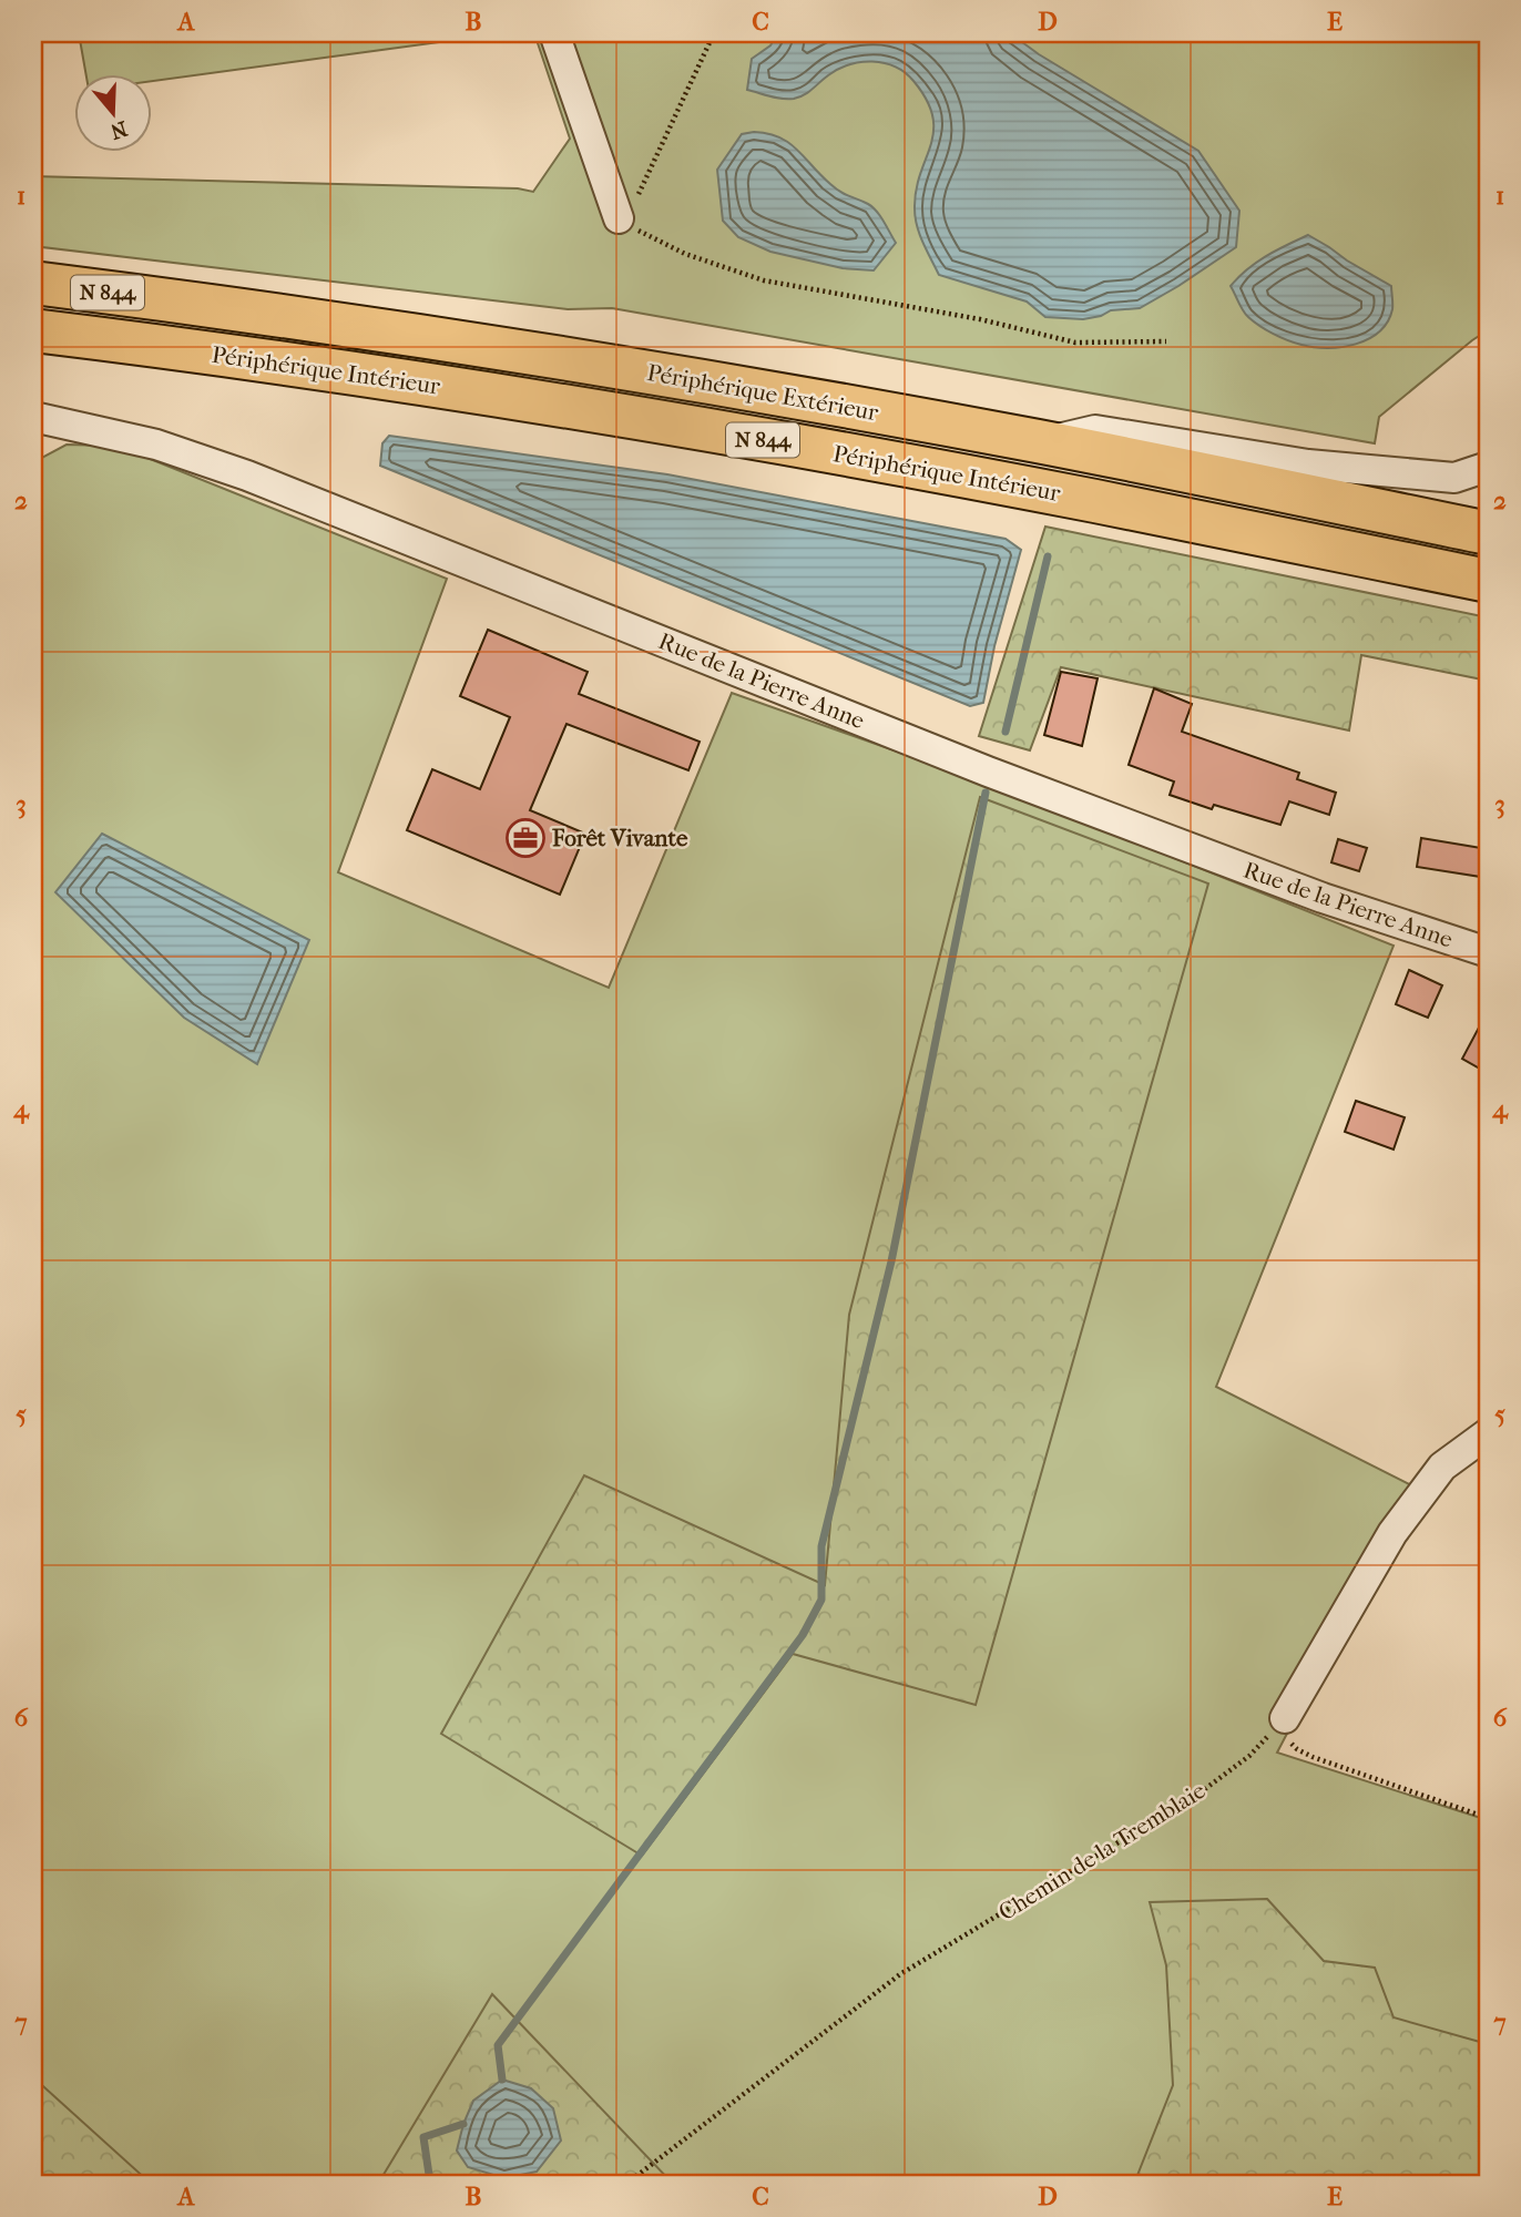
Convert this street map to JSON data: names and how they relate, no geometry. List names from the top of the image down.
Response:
{
  "streets": {
    "highway": ["N 844", "Périphérique Intérieur", "Périphérique Extérieur"],
    "street": ["Rue de la Pierre Anne"],
    "path": ["Chemin de la Tremblaie"]
  },
  "places": {
    "office": ["Forêt Vivante"]
  },
  "north": "bottom",
  "grid": {
    "columns": [
      "A",
      "B",
      "C",
      "D",
      "E"
    ],
    "rows": [
      "1",
      "2",
      "3",
      "4",
      "5",
      "6",
      "7"
    ]
  }
}
